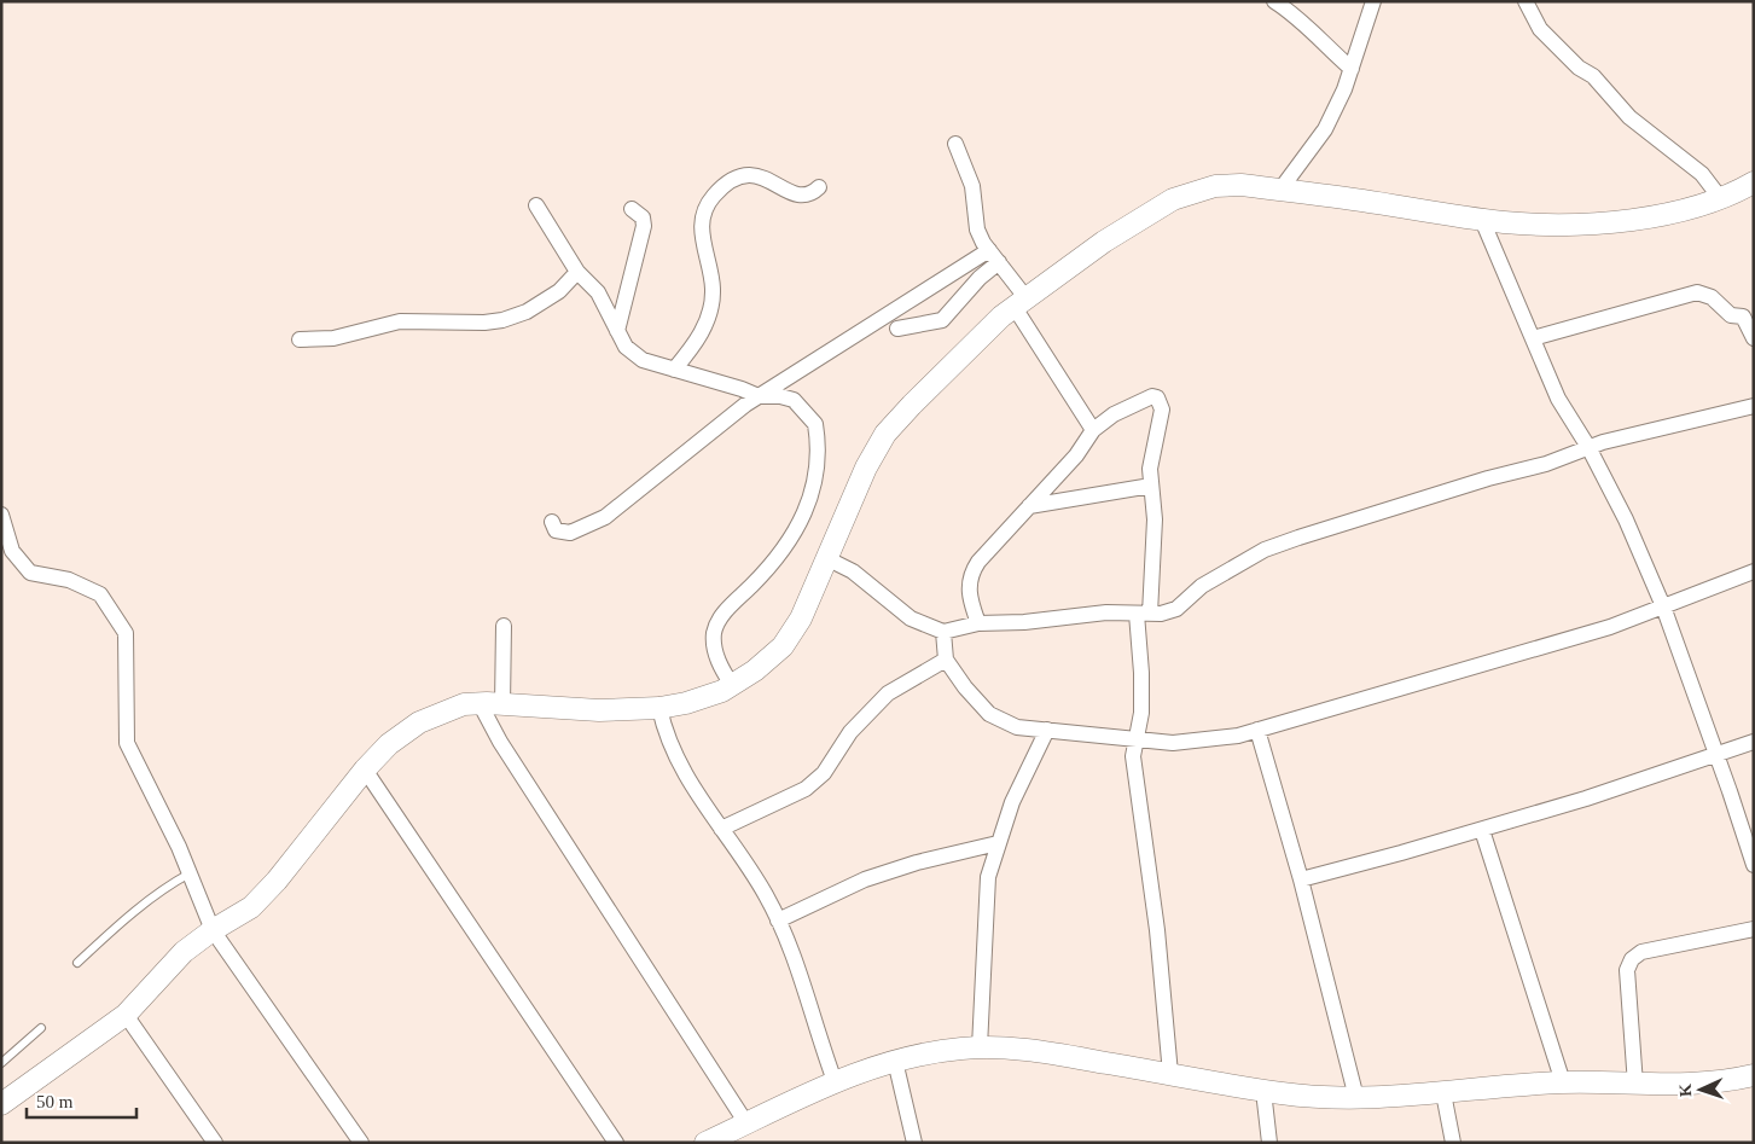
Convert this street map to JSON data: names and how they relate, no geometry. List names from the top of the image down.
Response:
{
  "scale_bar": "50 m",
  "north": "left"
}
